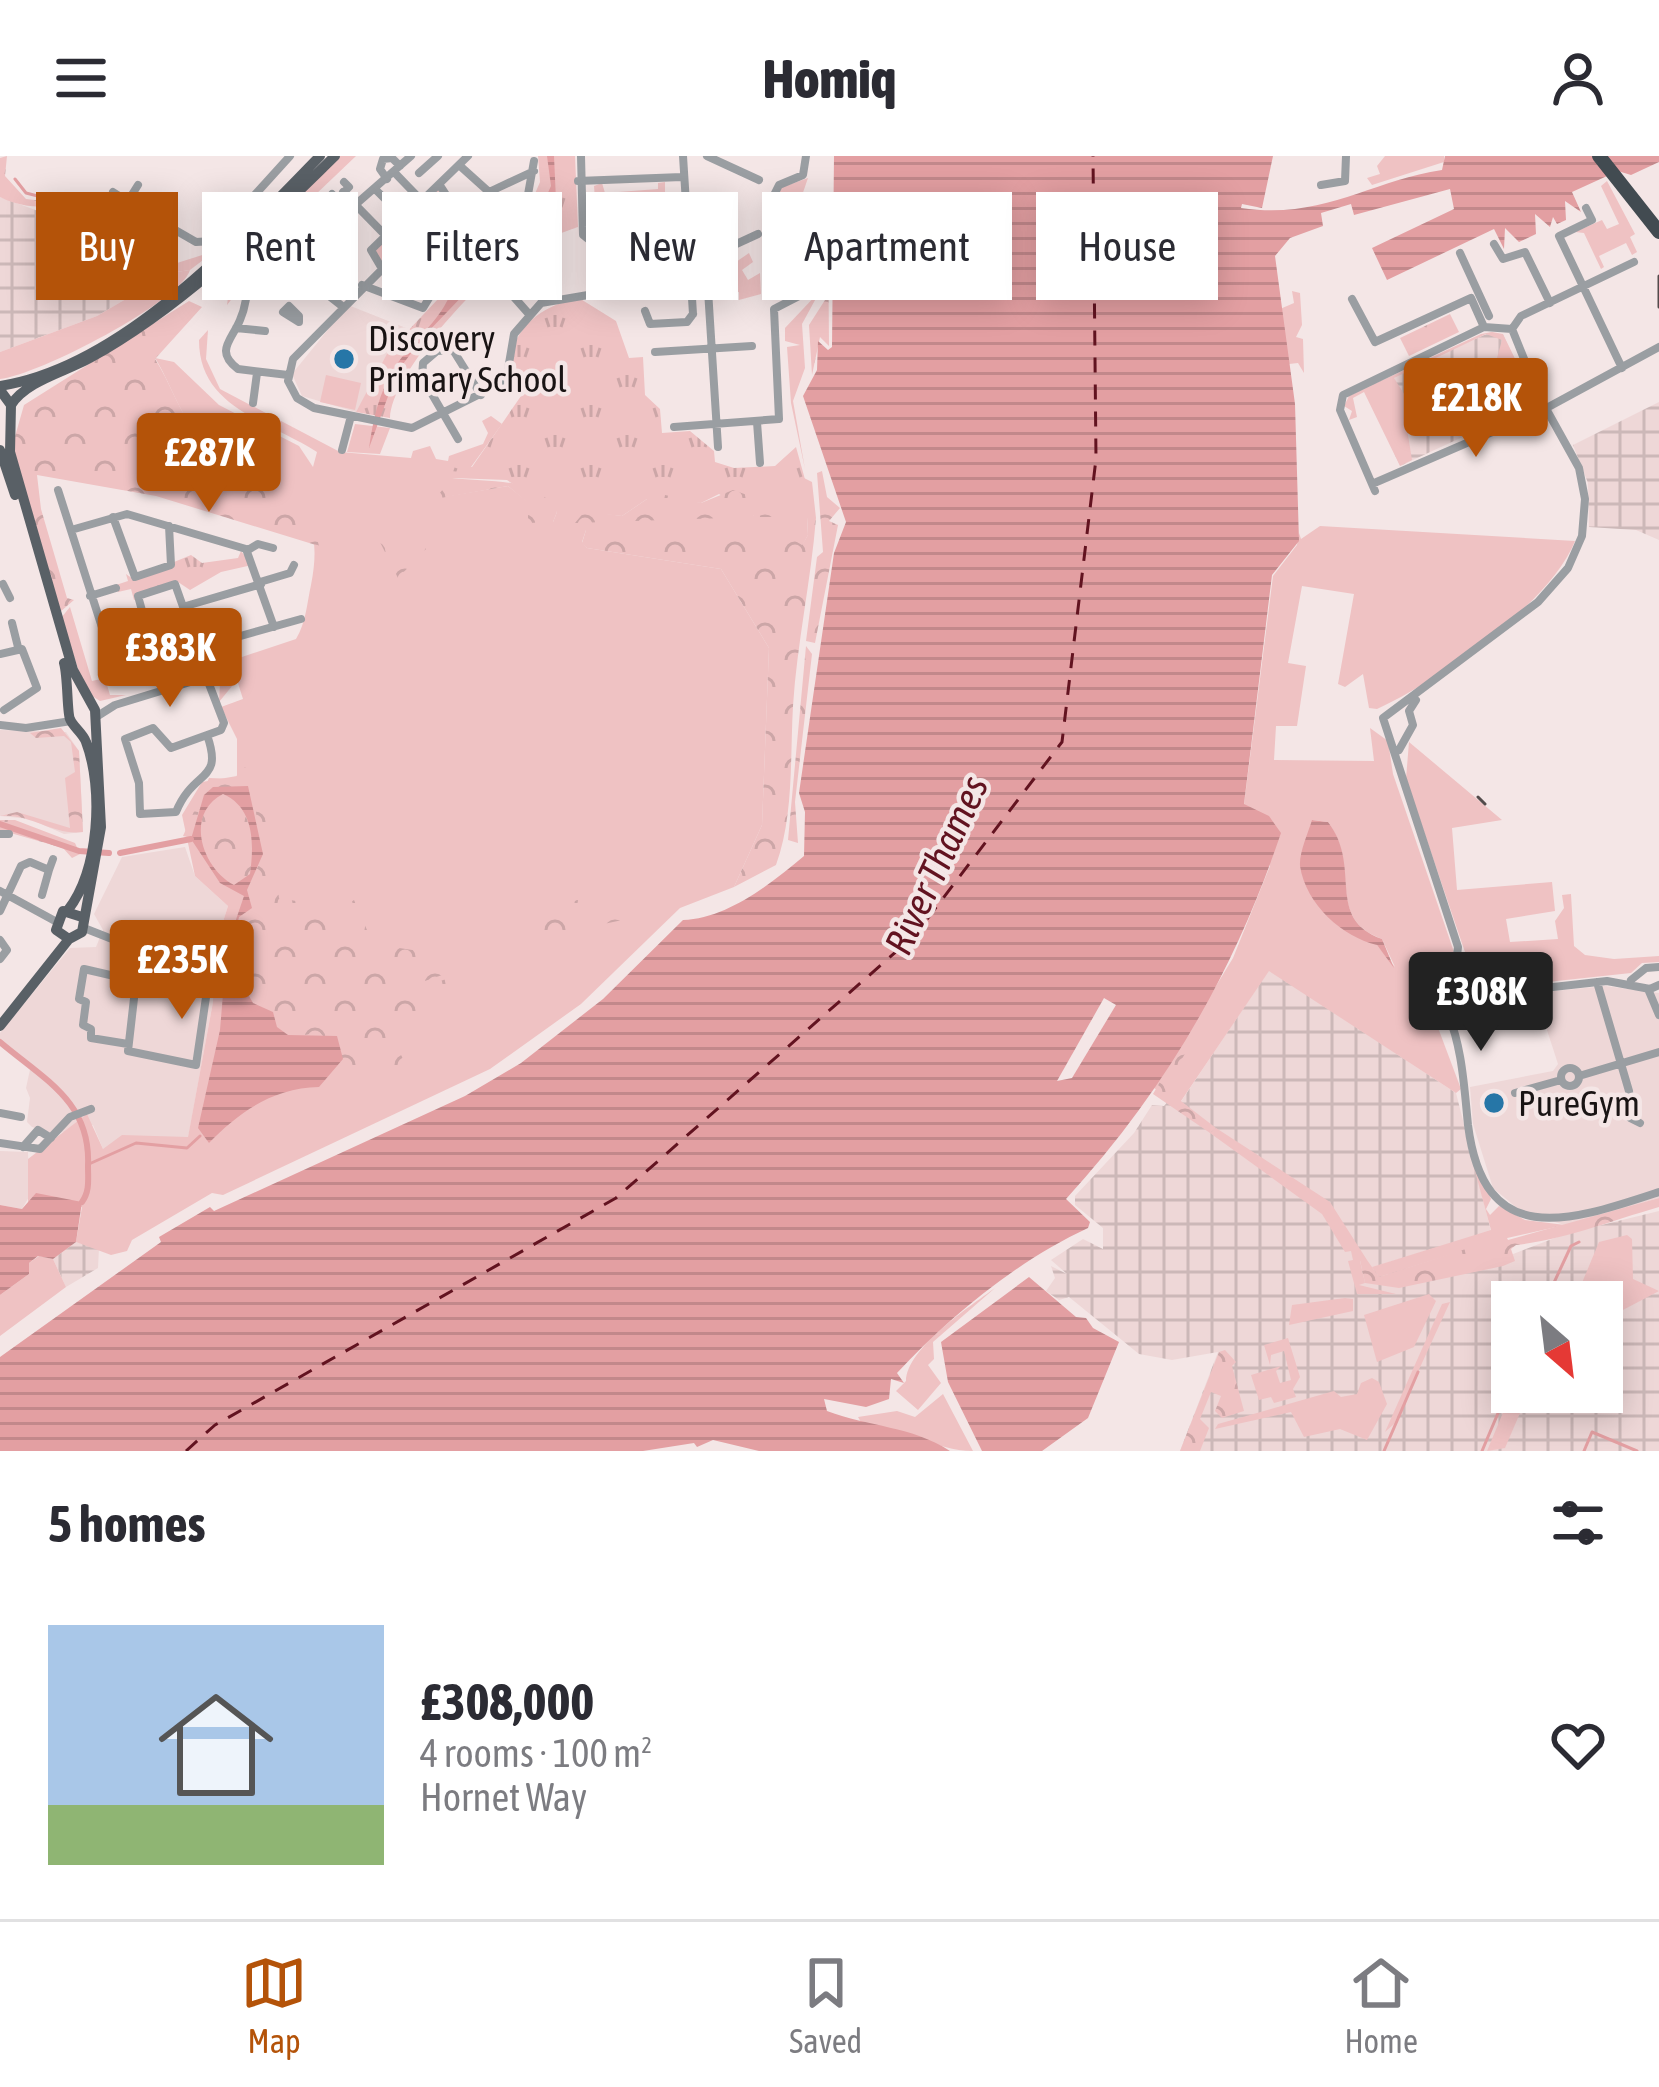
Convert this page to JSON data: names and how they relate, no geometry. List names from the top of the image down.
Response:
{
  "water": ["River Thames"],
  "places": ["Discovery Primary School", "PureGym"],
  "north": "bottom right",
  "page": {
    "header": "Homiq",
    "chip": [
      "Buy",
      "Rent",
      "Filters",
      "New",
      "Apartment",
      "House"
    ],
    "price": [
      "£218K",
      "£287K",
      "£383K",
      "£235K",
      "£308K"
    ],
    "heading": "5 homes",
    "list": [
      {
        "name": "£308,000",
        "note": "4 rooms · 100 m² · Hornet Way"
      }
    ],
    "tabs": ["Map", "Saved", "Home"]
  }
}
